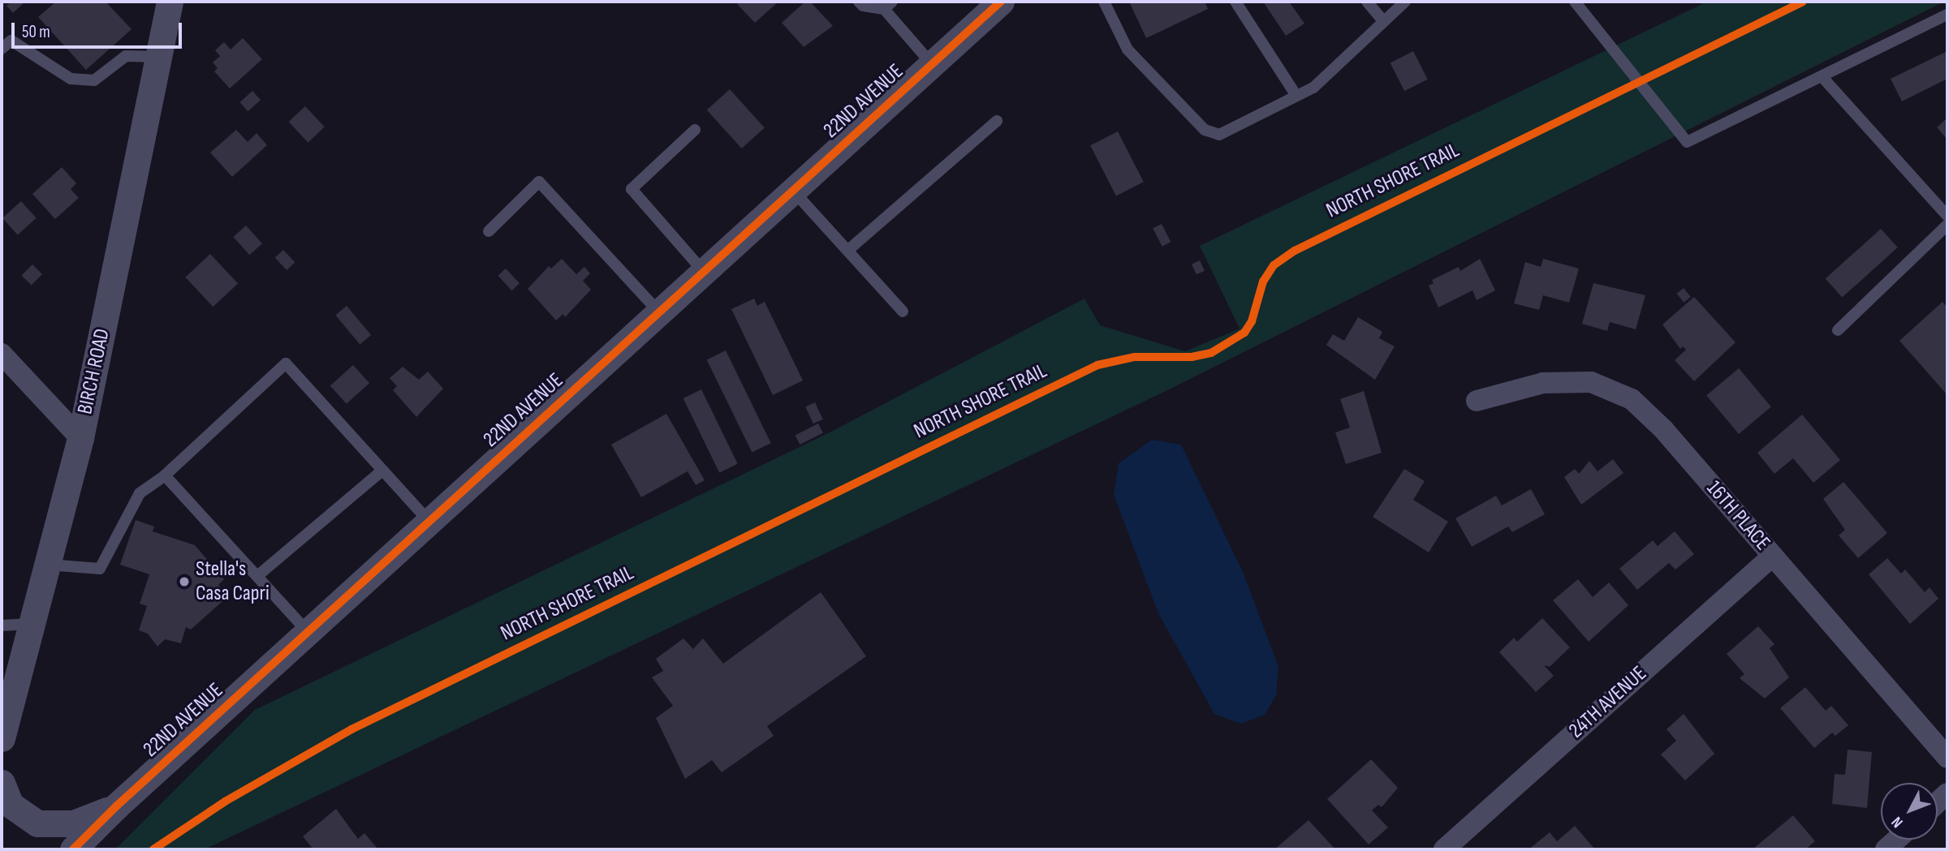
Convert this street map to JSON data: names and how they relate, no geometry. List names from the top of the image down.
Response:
{
  "streets": {
    "street": [
      "22ND AVENUE",
      "BIRCH ROAD",
      "16TH PLACE",
      "24TH AVENUE"
    ],
    "cycle path": ["NORTH SHORE TRAIL"]
  },
  "crossings": [
    ["16TH PLACE", "24TH AVENUE"]
  ],
  "places": ["Stella's Casa Capri"],
  "scale_bar": "50 m",
  "north": "bottom left"
}
